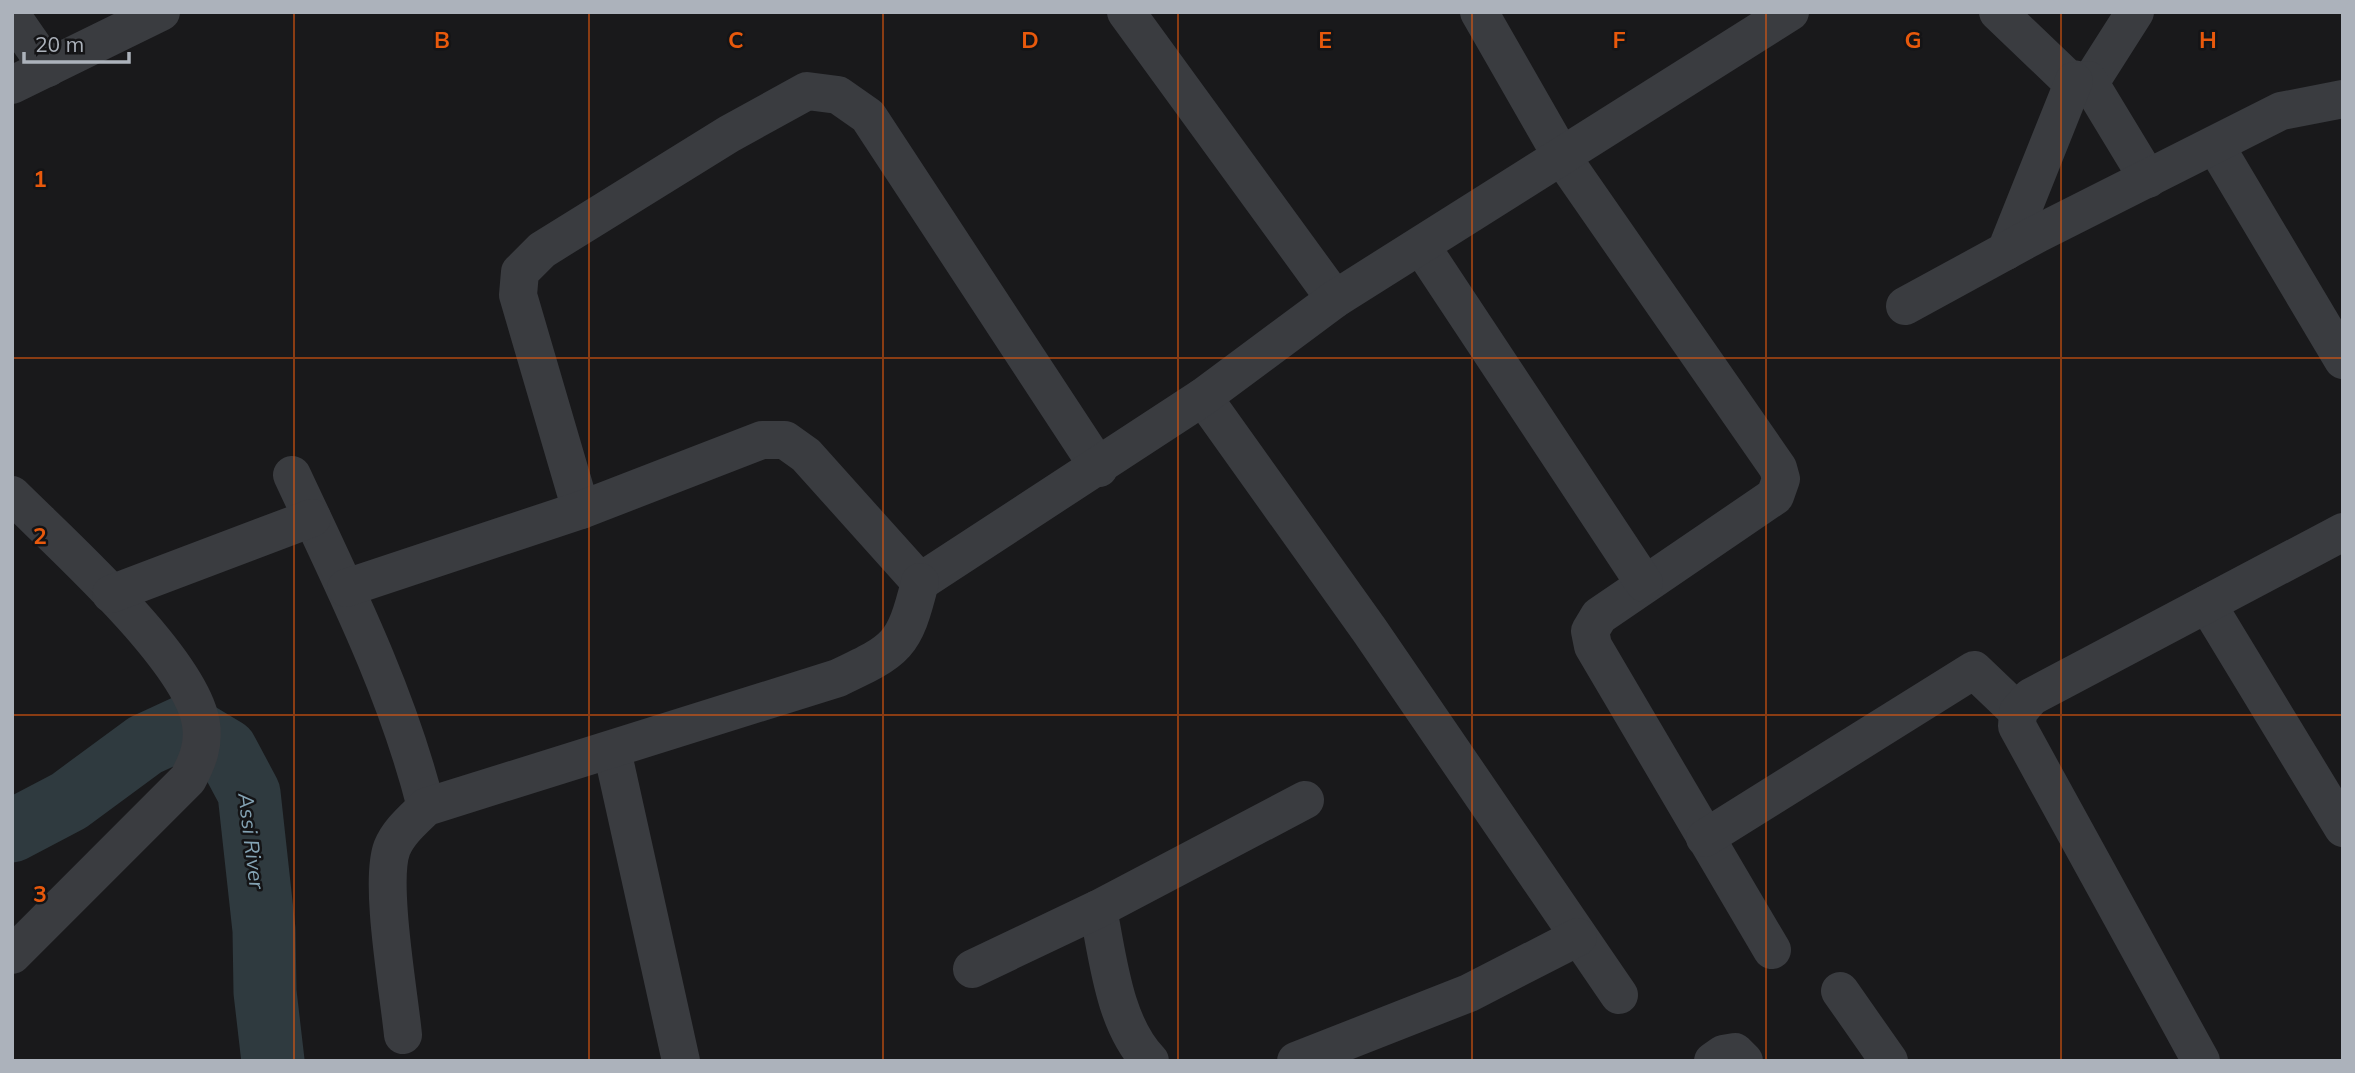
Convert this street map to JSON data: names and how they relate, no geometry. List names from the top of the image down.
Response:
{
  "water": ["Assi River"],
  "scale_bar": "20 m",
  "grid": {
    "columns": [
      "B",
      "C",
      "D",
      "E",
      "F",
      "G",
      "H"
    ],
    "rows": ["1", "2", "3"]
  }
}
